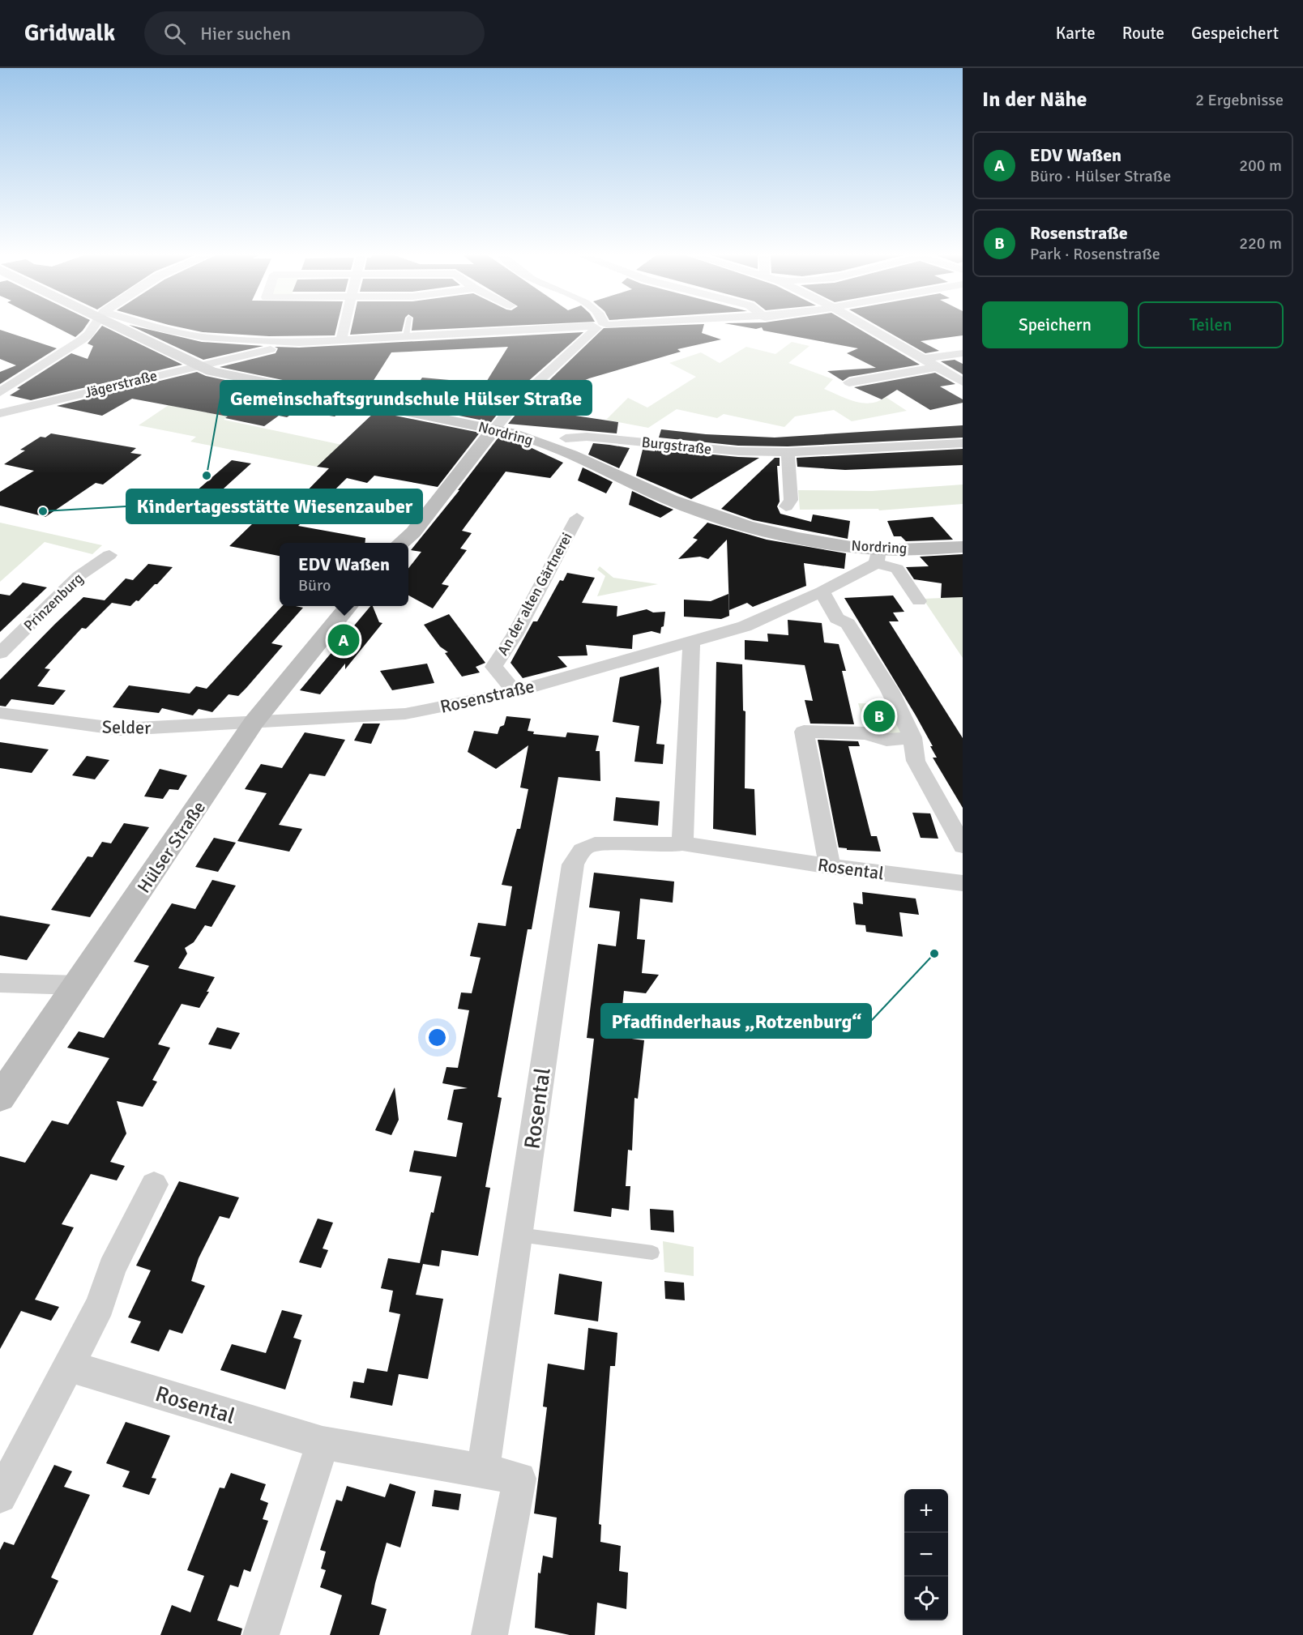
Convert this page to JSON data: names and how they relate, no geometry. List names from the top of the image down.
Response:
{
  "streets": {
    "main road": ["Nordring", "Hülser Straße"],
    "street": [
      "Jägerstraße",
      "Burgstraße",
      "An der alten Gärtnerei",
      "Prinzenburg",
      "Rosenstraße",
      "Selder",
      "Rosental"
    ]
  },
  "crossings": [
    ["Jägerstraße", "Nordring"],
    ["Nordring", "Rosenstraße"],
    ["An der alten Gärtnerei", "Rosenstraße"],
    ["Rosenstraße", "Selder"],
    ["Rosenstraße", "Hülser Straße"],
    ["Selder", "Hülser Straße"]
  ],
  "places": ["Gemeinschaftsgrundschule Hülser Straße", "Kindertagesstätte Wiesenzauber", "Pfadfinderhaus „Rotzenburg“"],
  "page": {
    "header": "Gridwalk",
    "search": "Hier suchen",
    "nav": ["Karte", "Route", "Gespeichert"],
    "heading": ["In der Nähe", "2 Ergebnisse"],
    "list": [
      {
        "mark": "A",
        "name": "EDV Waßen",
        "note": "Büro · Hülser Straße",
        "value": "200 m"
      },
      {
        "mark": "B",
        "name": "Rosenstraße",
        "note": "Park · Rosenstraße",
        "value": "220 m"
      }
    ],
    "buttons": ["Speichern", "Teilen"],
    "popup": ["EDV Waßen", "Büro"],
    "pins": ["A", "B"],
    "map_buttons": ["+", "−"]
  }
}
